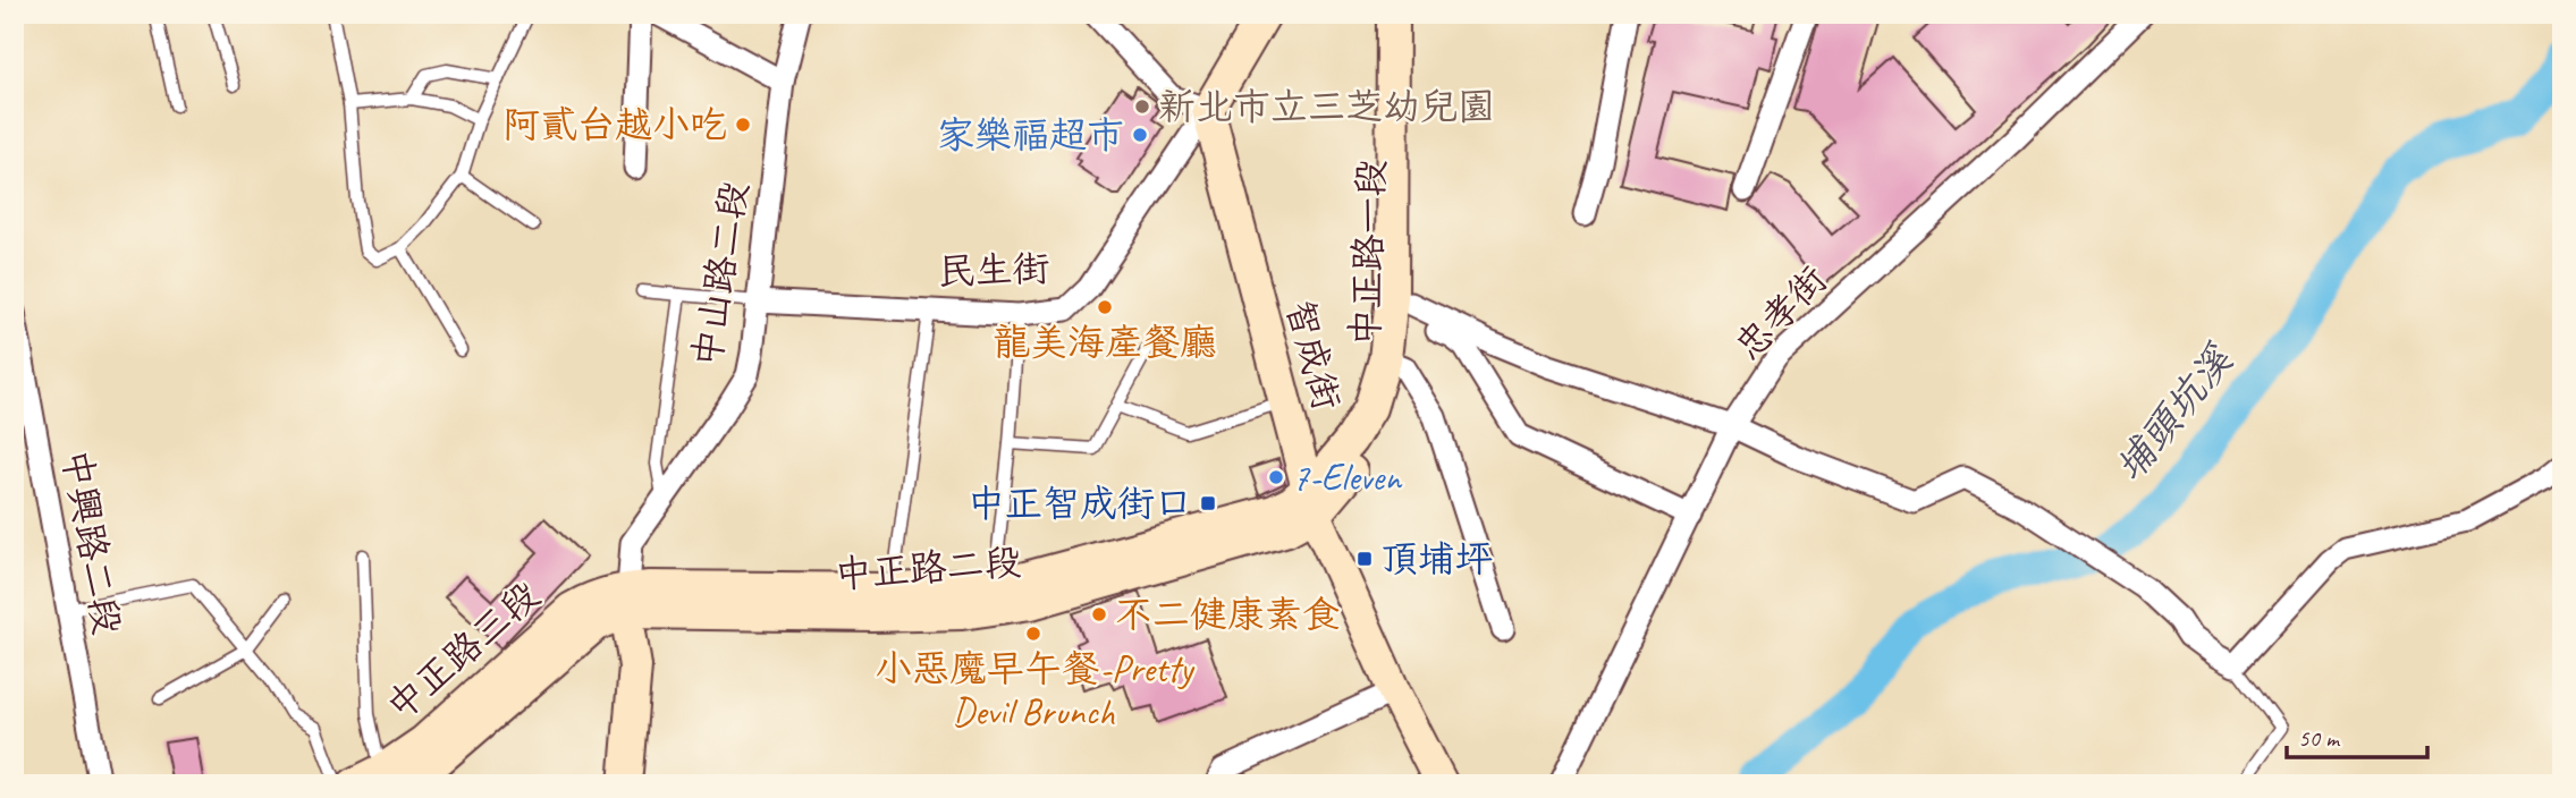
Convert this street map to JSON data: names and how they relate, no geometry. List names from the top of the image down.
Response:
{
  "streets": {
    "main road": [
      "中正路一段",
      "民生街",
      "智成街",
      "中正路二段",
      "中正路三段"
    ],
    "street": ["中山路二段", "忠孝街", "中興路二段"]
  },
  "crossings": [
    ["中正路一段", "智成街"],
    ["中正路一段", "中正路二段"],
    ["民生街", "中山路二段"],
    ["民生街", "智成街"],
    ["中山路二段", "中正路二段"],
    ["中山路二段", "中正路三段"],
    ["智成街", "中正路二段"],
    ["中正路二段", "中正路三段"]
  ],
  "water": ["埔頭坑溪"],
  "places": {
    "other": [
      "新北市立三芝幼兒園",
      "阿貳台越小吃",
      "家樂福超市",
      "龍美海產餐廳",
      "7-Eleven",
      "不二健康素食",
      "小惡魔早午餐-Pretty Devil Brunch"
    ],
    "transit": ["中正智成街口", "頂埔坪"]
  },
  "scale_bar": "50 m"
}
